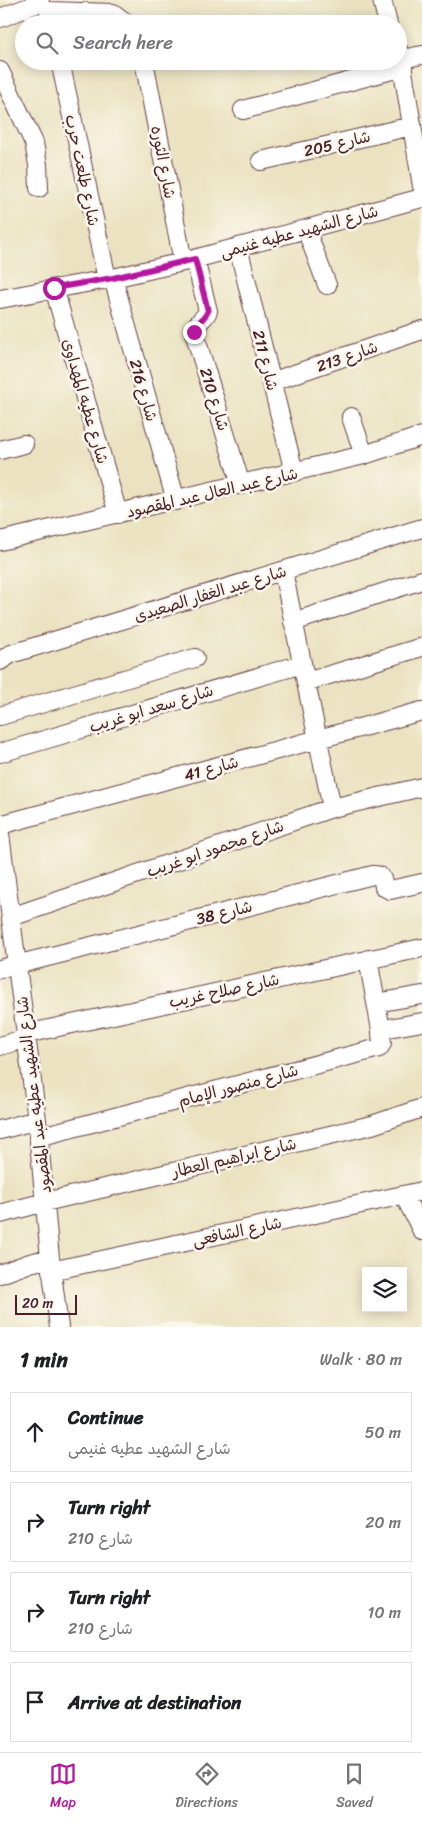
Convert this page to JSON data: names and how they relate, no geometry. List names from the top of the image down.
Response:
{
  "streets": {
    "street": [
      "شارع 205",
      "شارع الثوره",
      "شارع طلعت حرب",
      "شارع الشهيد عطيه غنيمى",
      "شارع 213",
      "شارع 211",
      "شارع 216",
      "شارع 210",
      "شارع عطيه المهداوى",
      "شارع عبد العال عبد المقصود",
      "شارع عبد الغفار الصعيدى",
      "شارع سعد ابو غريب",
      "شارع 41",
      "شارع محمود ابو غريب",
      "شارع 38",
      "شارع صلاح غريب",
      "شارع منصور الإمام",
      "شارع الشهيد عطيه عبد المقصود",
      "شارع ابراهيم العطار",
      "شارع الشافعى"
    ]
  },
  "crossings": [
    ["شارع الثوره", "شارع الشهيد عطيه غنيمى"],
    ["شارع الثوره", "شارع 210"],
    ["شارع طلعت حرب", "شارع الشهيد عطيه غنيمى"],
    ["شارع طلعت حرب", "شارع 216"],
    ["شارع الشهيد عطيه غنيمى", "شارع 211"],
    ["شارع الشهيد عطيه غنيمى", "شارع 216"],
    ["شارع الشهيد عطيه غنيمى", "شارع 210"],
    ["شارع الشهيد عطيه غنيمى", "شارع عطيه المهداوى"],
    ["شارع 213", "شارع 211"],
    ["شارع 211", "شارع عبد العال عبد المقصود"],
    ["شارع 216", "شارع عبد العال عبد المقصود"],
    ["شارع 210", "شارع عبد العال عبد المقصود"],
    ["شارع عطيه المهداوى", "شارع عبد العال عبد المقصود"],
    ["شارع محمود ابو غريب", "شارع الشهيد عطيه عبد المقصود"],
    ["شارع 38", "شارع الشهيد عطيه عبد المقصود"],
    ["شارع صلاح غريب", "شارع الشهيد عطيه عبد المقصود"],
    ["شارع منصور الإمام", "شارع الشهيد عطيه عبد المقصود"],
    ["شارع الشهيد عطيه عبد المقصود", "شارع ابراهيم العطار"],
    ["شارع الشهيد عطيه عبد المقصود", "شارع الشافعى"]
  ],
  "scale_bar": "20 m",
  "page": {
    "search": "Search here",
    "scale": "20 m",
    "heading": ["1 min", "Walk · 80 m"],
    "list": [
      ["Continue", "شارع الشهيد عطيه غنيمى", "50 m"],
      ["Turn right", "شارع 210", "20 m"],
      ["Turn right", "شارع 210", "10 m"],
      "Arrive at destination"
    ],
    "nav": ["Map", "Directions", "Saved"]
  }
}
